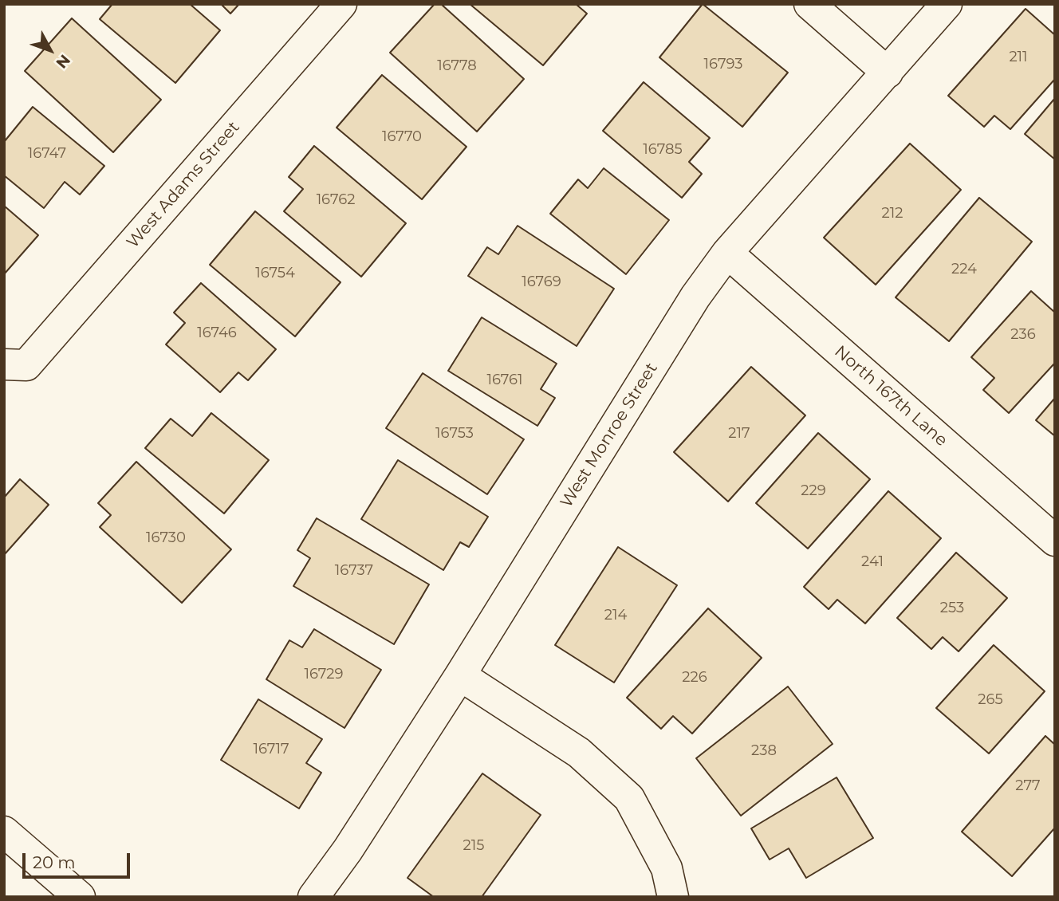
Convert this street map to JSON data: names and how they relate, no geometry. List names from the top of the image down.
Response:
{
  "streets": {
    "street": ["West Adams Street", "North 167th Lane", "West Monroe Street"]
  },
  "crossings": [
    ["North 167th Lane", "West Monroe Street"]
  ],
  "house_numbers": [
    "211",
    "16793",
    "16778",
    "16770",
    "16785",
    "16747",
    "16762",
    "212",
    "224",
    "16754",
    "16769",
    "16746",
    "236",
    "16761",
    "16753",
    "217",
    "229",
    "16730",
    "241",
    "16737",
    "253",
    "214",
    "16729",
    "226",
    "265",
    "16717",
    "238",
    "277",
    "215"
  ],
  "scale_bar": "20 m",
  "north": "bottom right"
}
